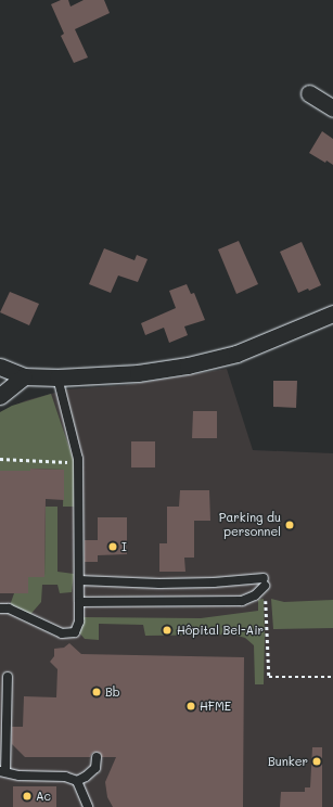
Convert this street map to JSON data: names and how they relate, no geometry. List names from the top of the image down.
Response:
{
  "places": [
    "Parking du personnel",
    "I",
    "Hôpital Bel-Air",
    "Bb",
    "HFME",
    "Bunker",
    "Ac"
  ]
}
